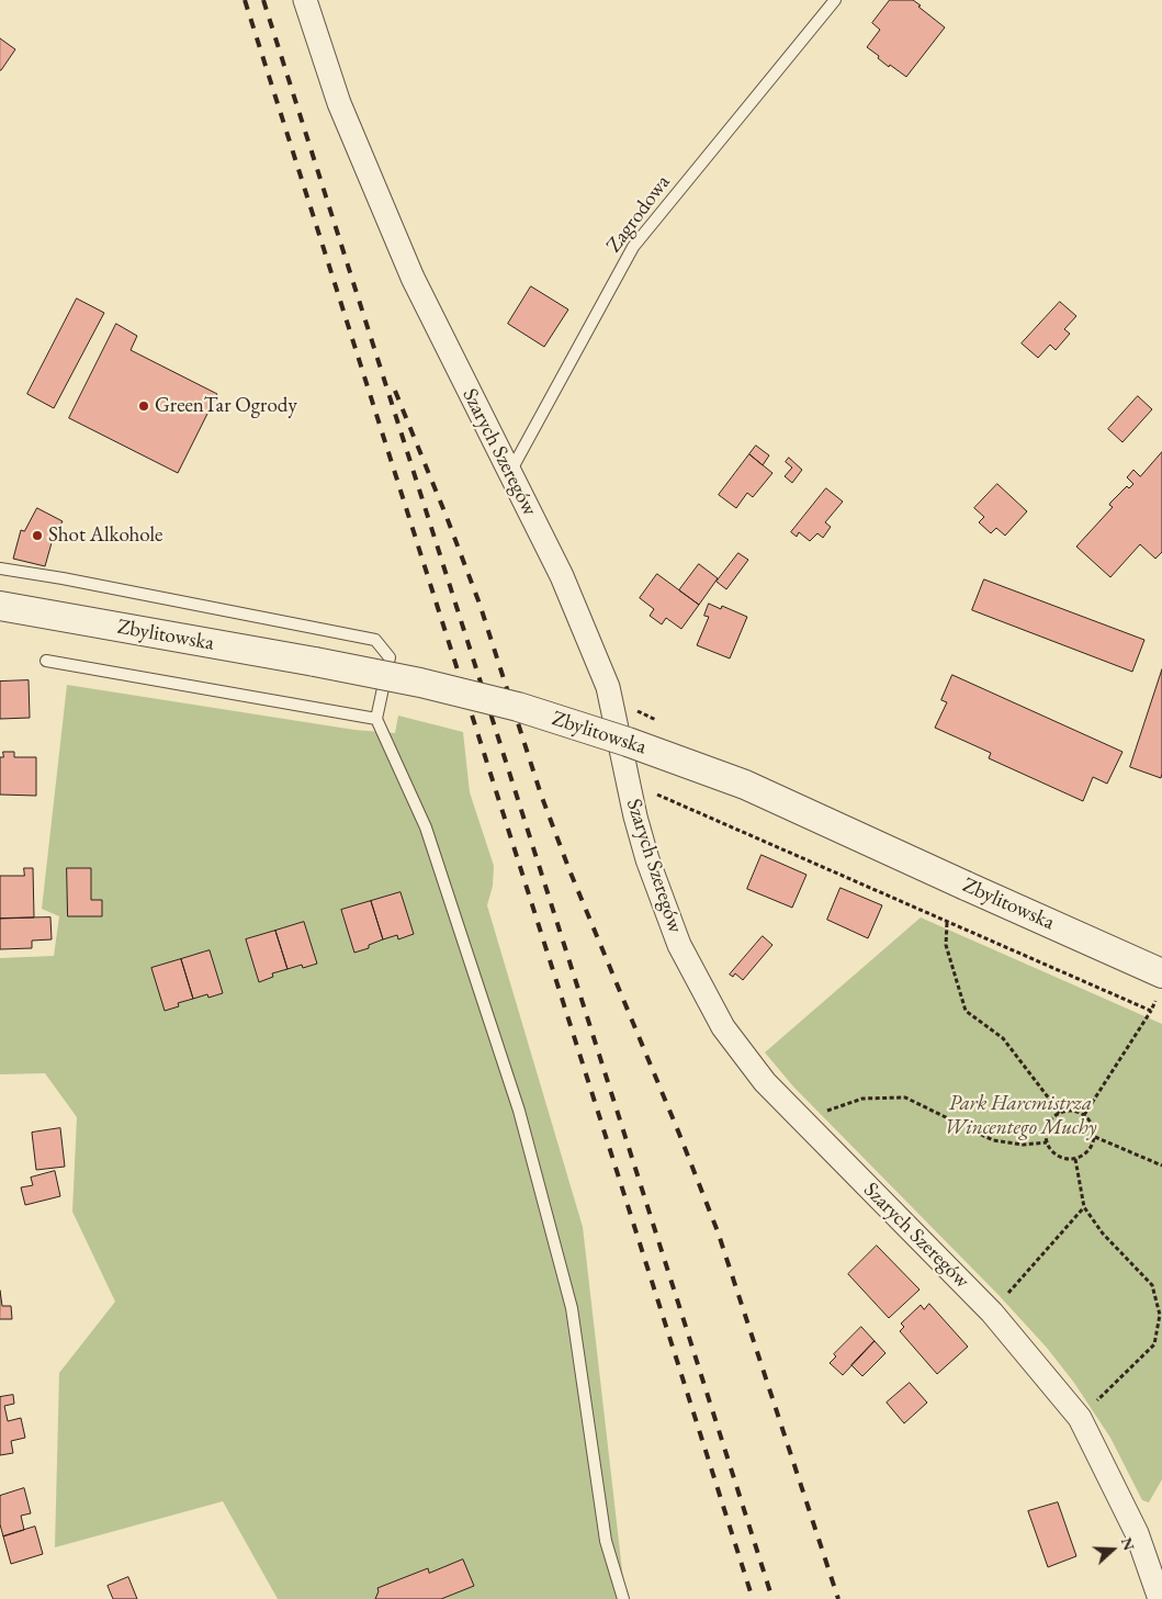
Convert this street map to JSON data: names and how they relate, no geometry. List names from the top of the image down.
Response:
{
  "streets": {
    "street": ["Szarych Szeregów", "Zbylitowska"],
    "lane": ["Zagrodowa"]
  },
  "crossings": [
    ["Zagrodowa", "Szarych Szeregów"]
  ],
  "parks": ["Park Harcmistrza Wincentego Muchy"],
  "places": ["GreenTar Ogrody", "Shot Alkohole"],
  "north": "right"
}
